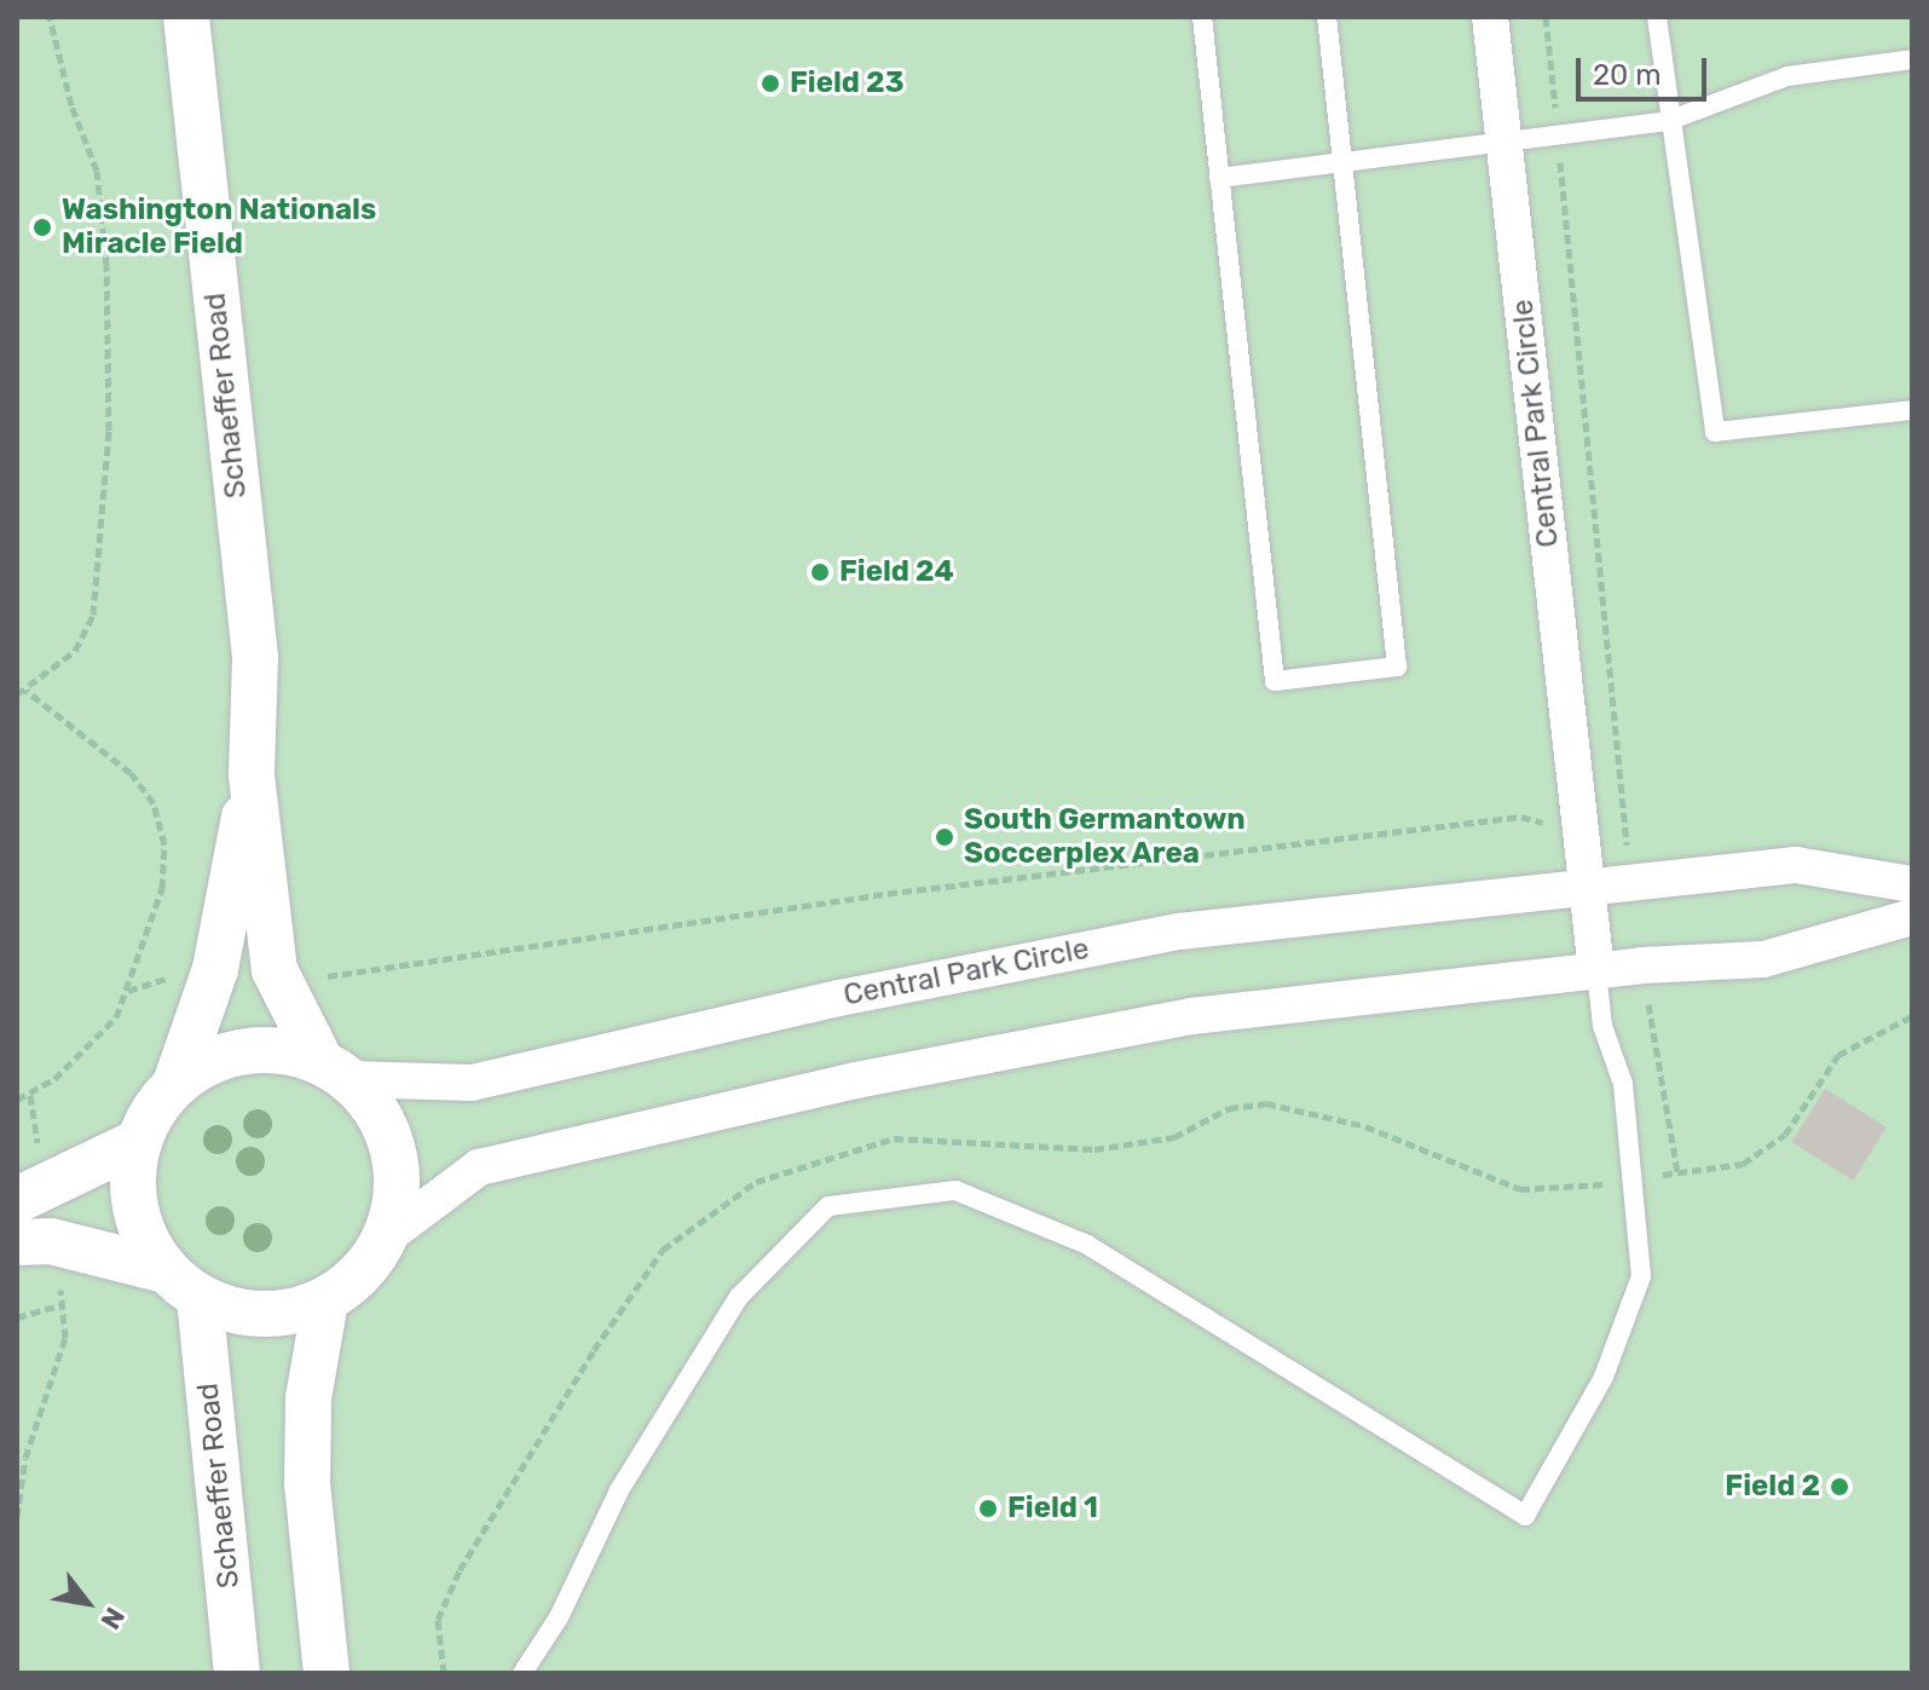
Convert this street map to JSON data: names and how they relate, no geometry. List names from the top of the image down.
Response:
{
  "streets": {
    "street": ["Schaeffer Road", "Central Park Circle"]
  },
  "crossings": [
    ["Schaeffer Road", "Central Park Circle"]
  ],
  "places": [
    "Field 23",
    "Washington Nationals Miracle Field",
    "Field 24",
    "South Germantown Soccerplex Area",
    "Field 2",
    "Field 1"
  ],
  "scale_bar": "20 m",
  "north": "bottom right"
}
